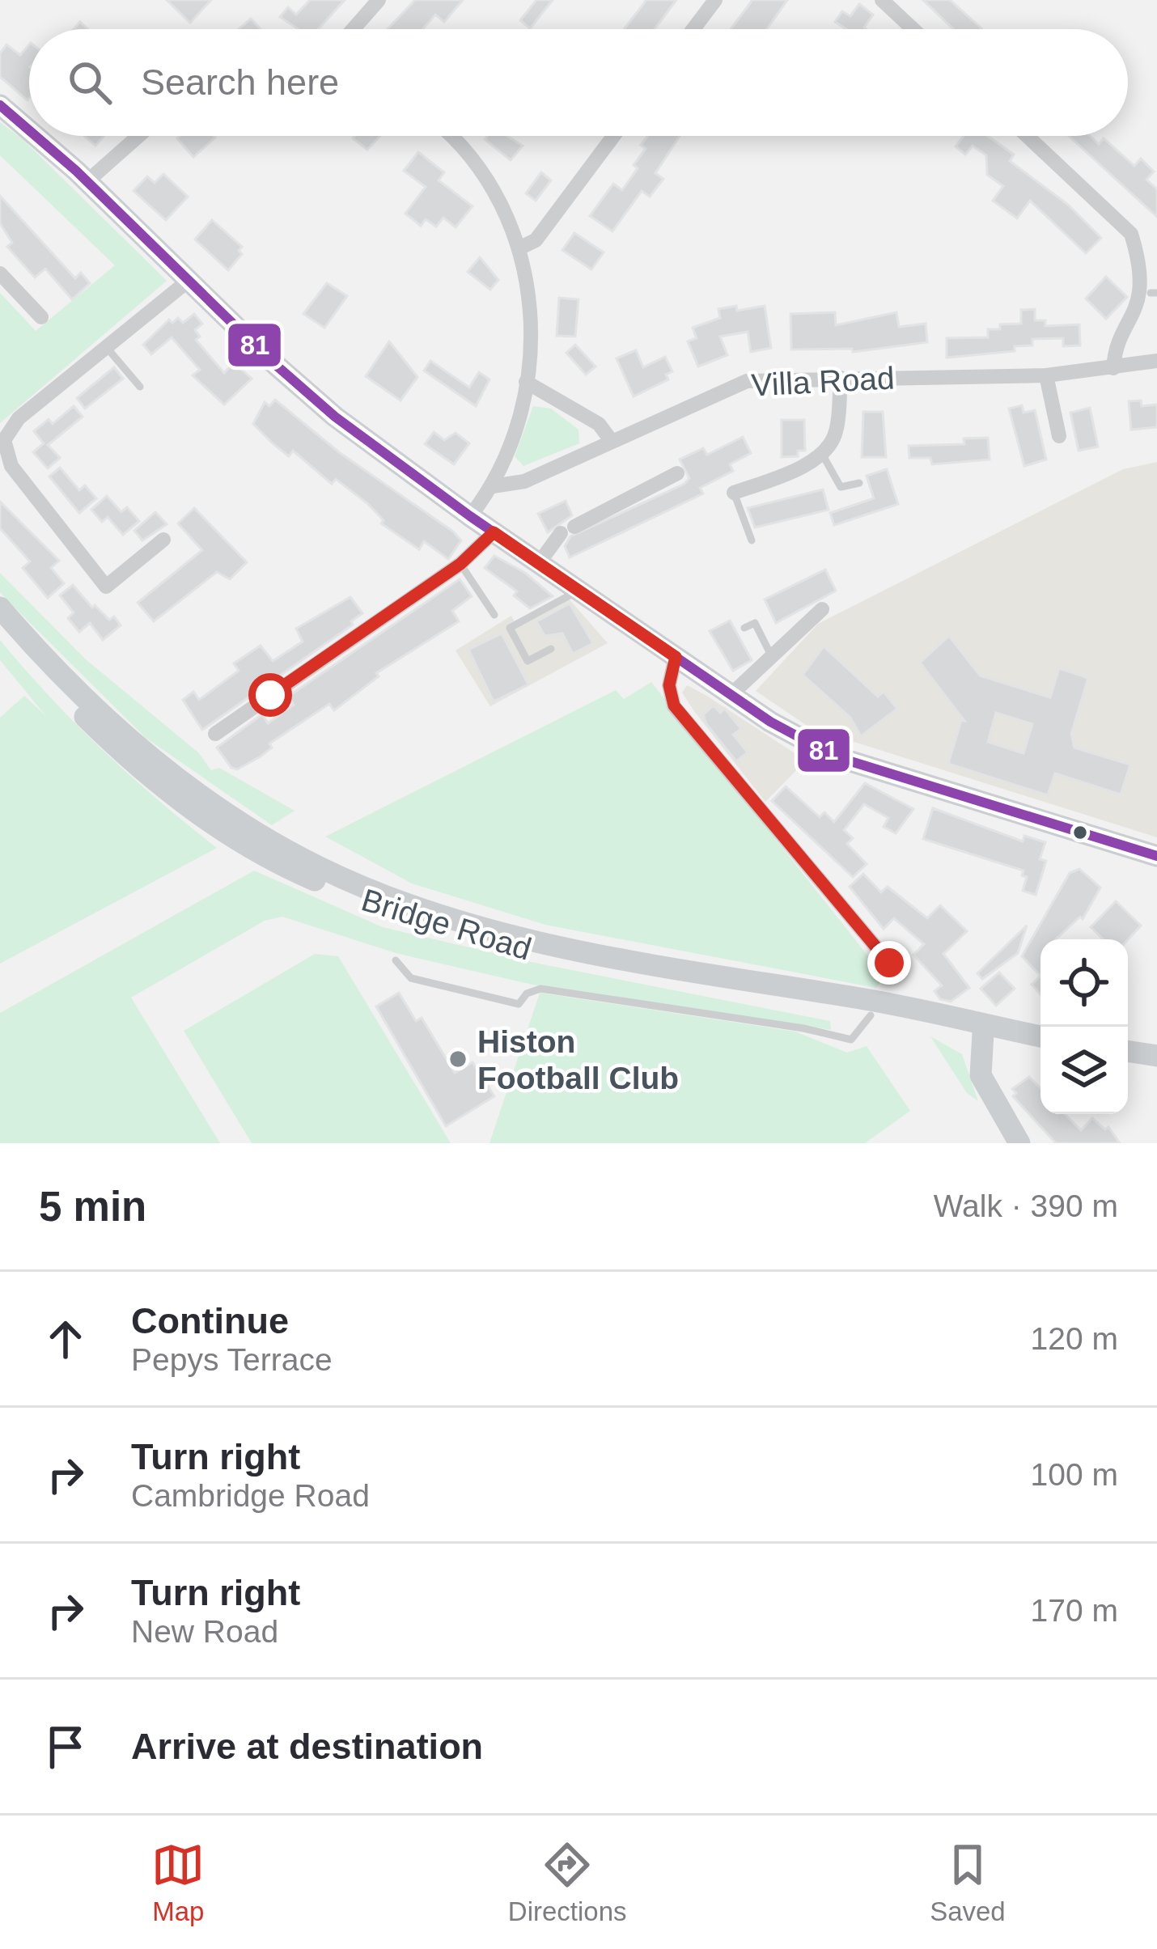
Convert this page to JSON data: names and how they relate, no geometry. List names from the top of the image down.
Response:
{
  "streets": {
    "main road": ["Bridge Road"],
    "street": ["Villa Road"]
  },
  "places": ["Histon Football Club"],
  "lines": ["transit line 81"],
  "page": {
    "search": "Search here",
    "heading": ["5 min", "Walk · 390 m"],
    "list": [
      ["Continue", "Pepys Terrace", "120 m"],
      ["Turn right", "Cambridge Road", "100 m"],
      ["Turn right", "New Road", "170 m"],
      "Arrive at destination"
    ],
    "nav": ["Map", "Directions", "Saved"]
  }
}
